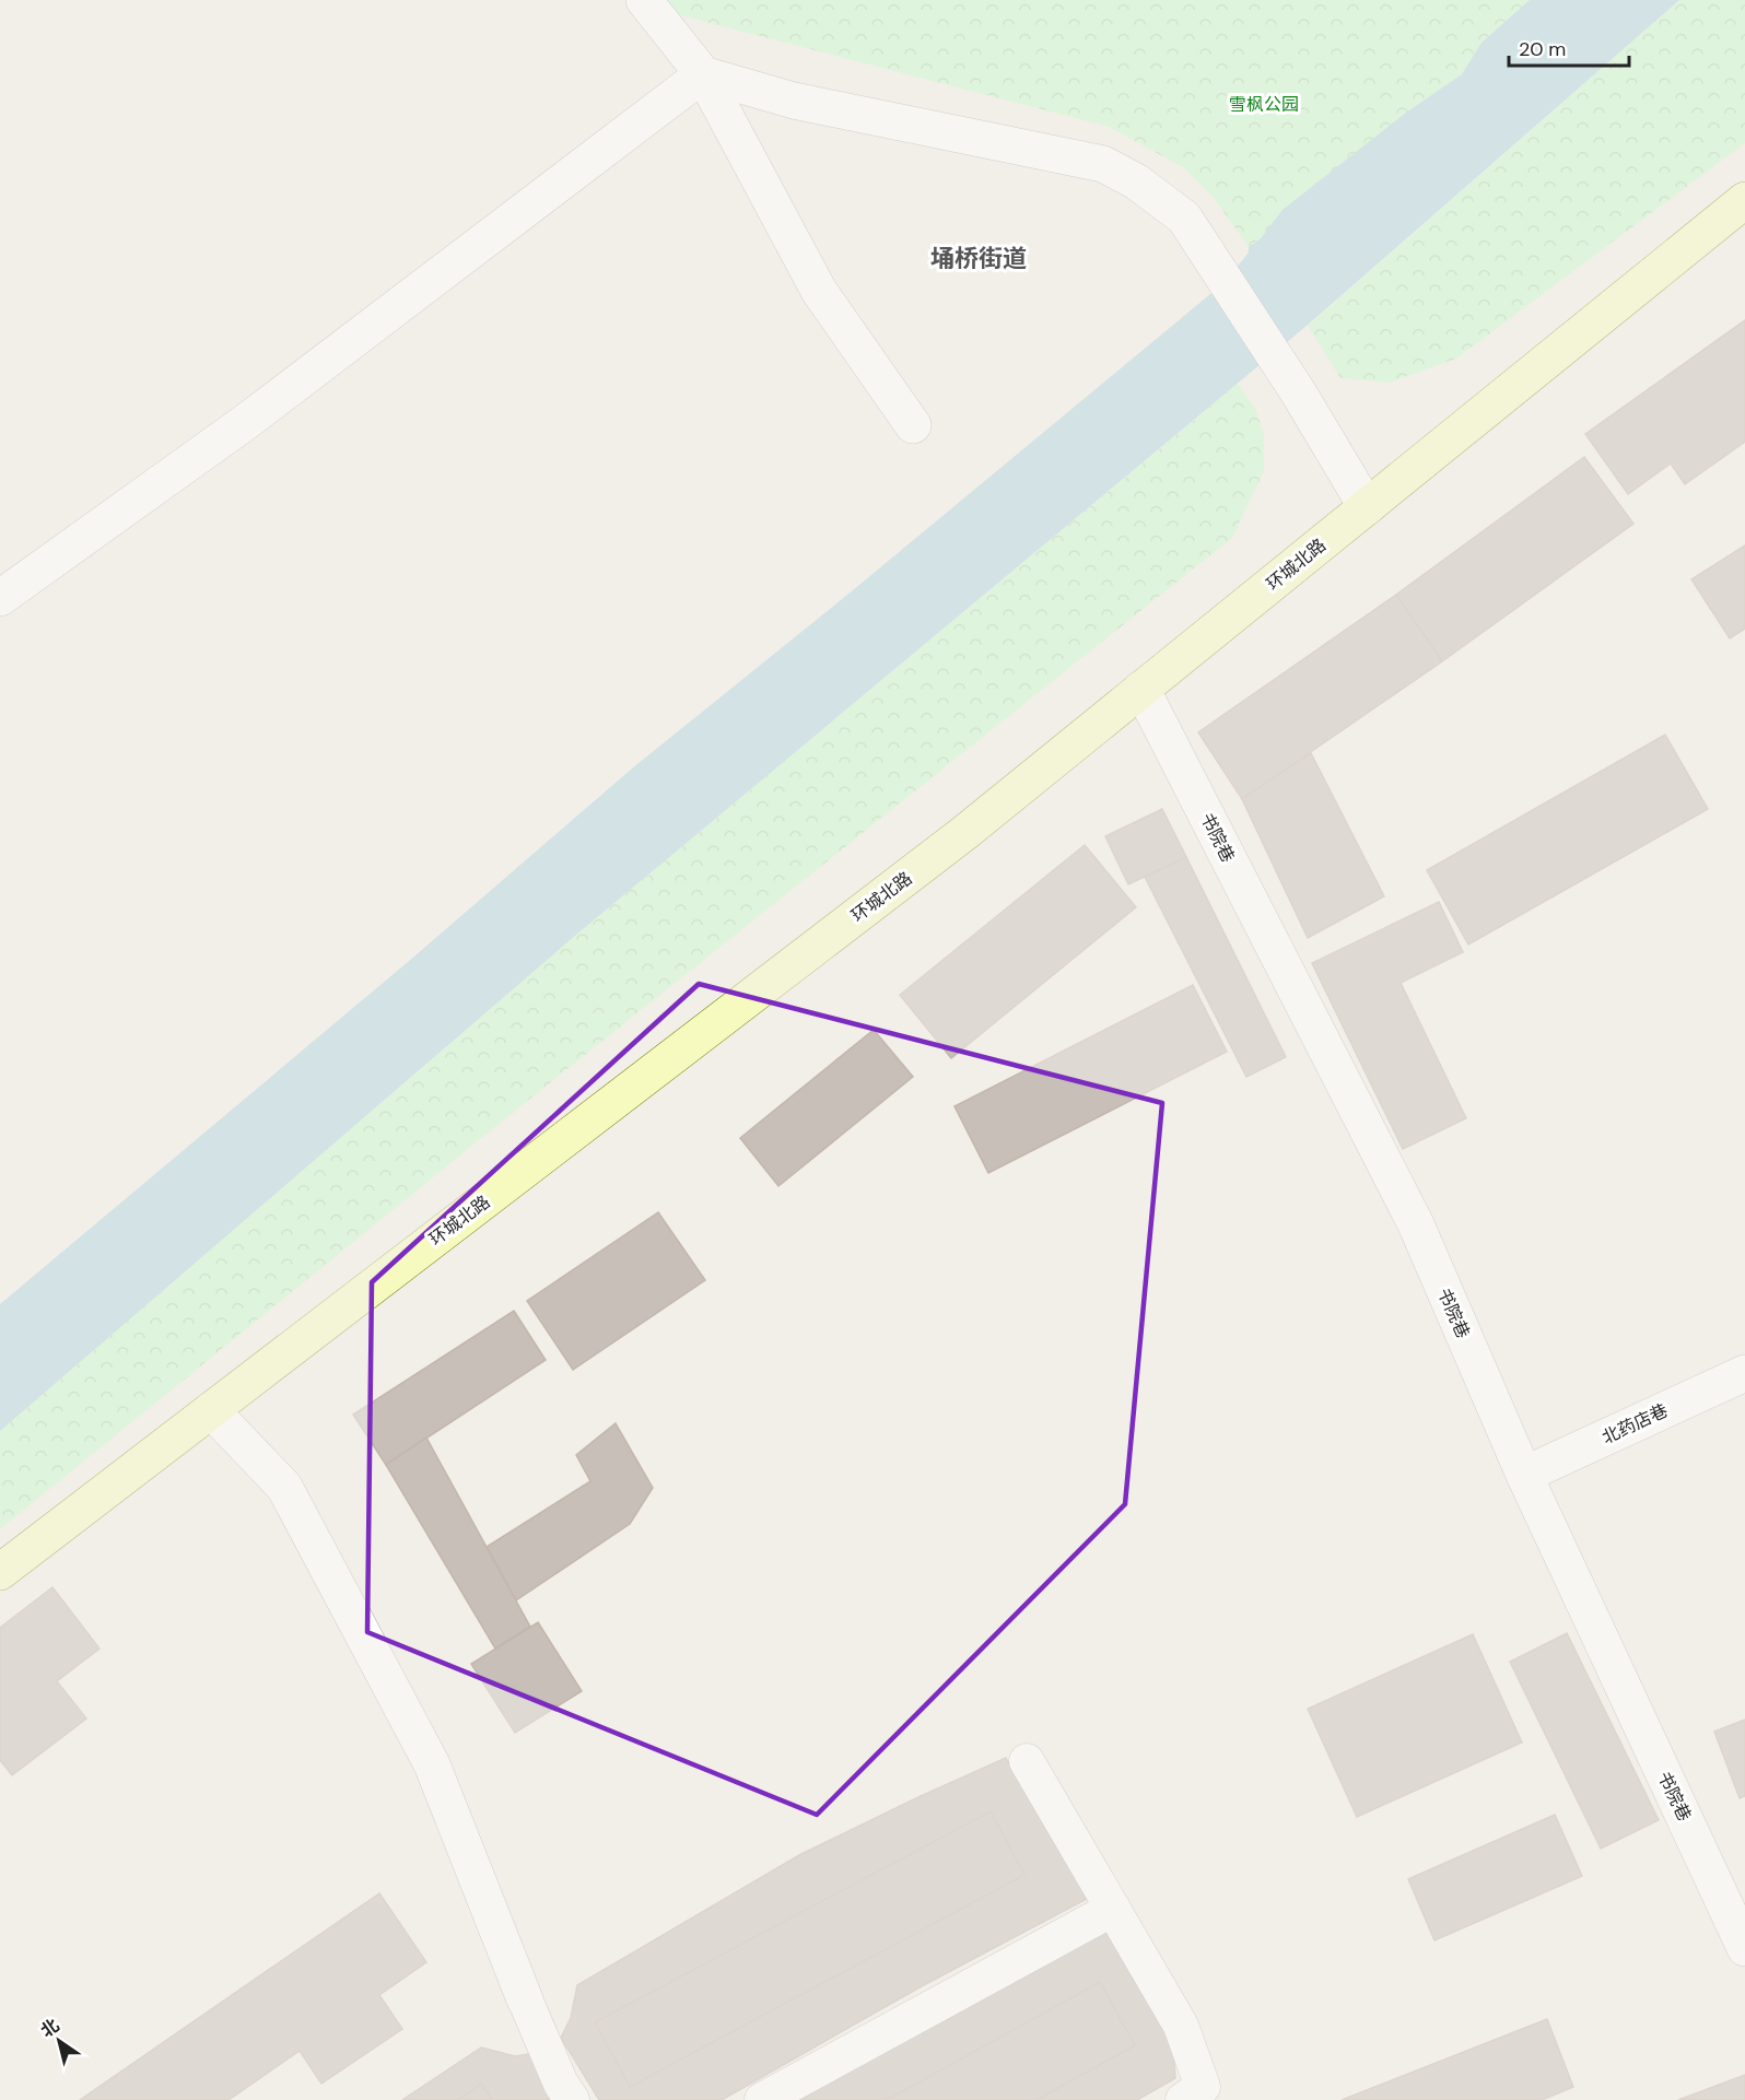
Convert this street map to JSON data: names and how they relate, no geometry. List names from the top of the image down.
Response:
{
  "streets": {
    "main road": ["环城北路"],
    "street": ["书院巷", "北药店巷"]
  },
  "crossings": [
    ["环城北路", "书院巷"],
    ["书院巷", "北药店巷"]
  ],
  "districts": ["埇桥街道"],
  "parks": ["雪枫公园"],
  "scale_bar": "20 m",
  "north": "top left"
}
